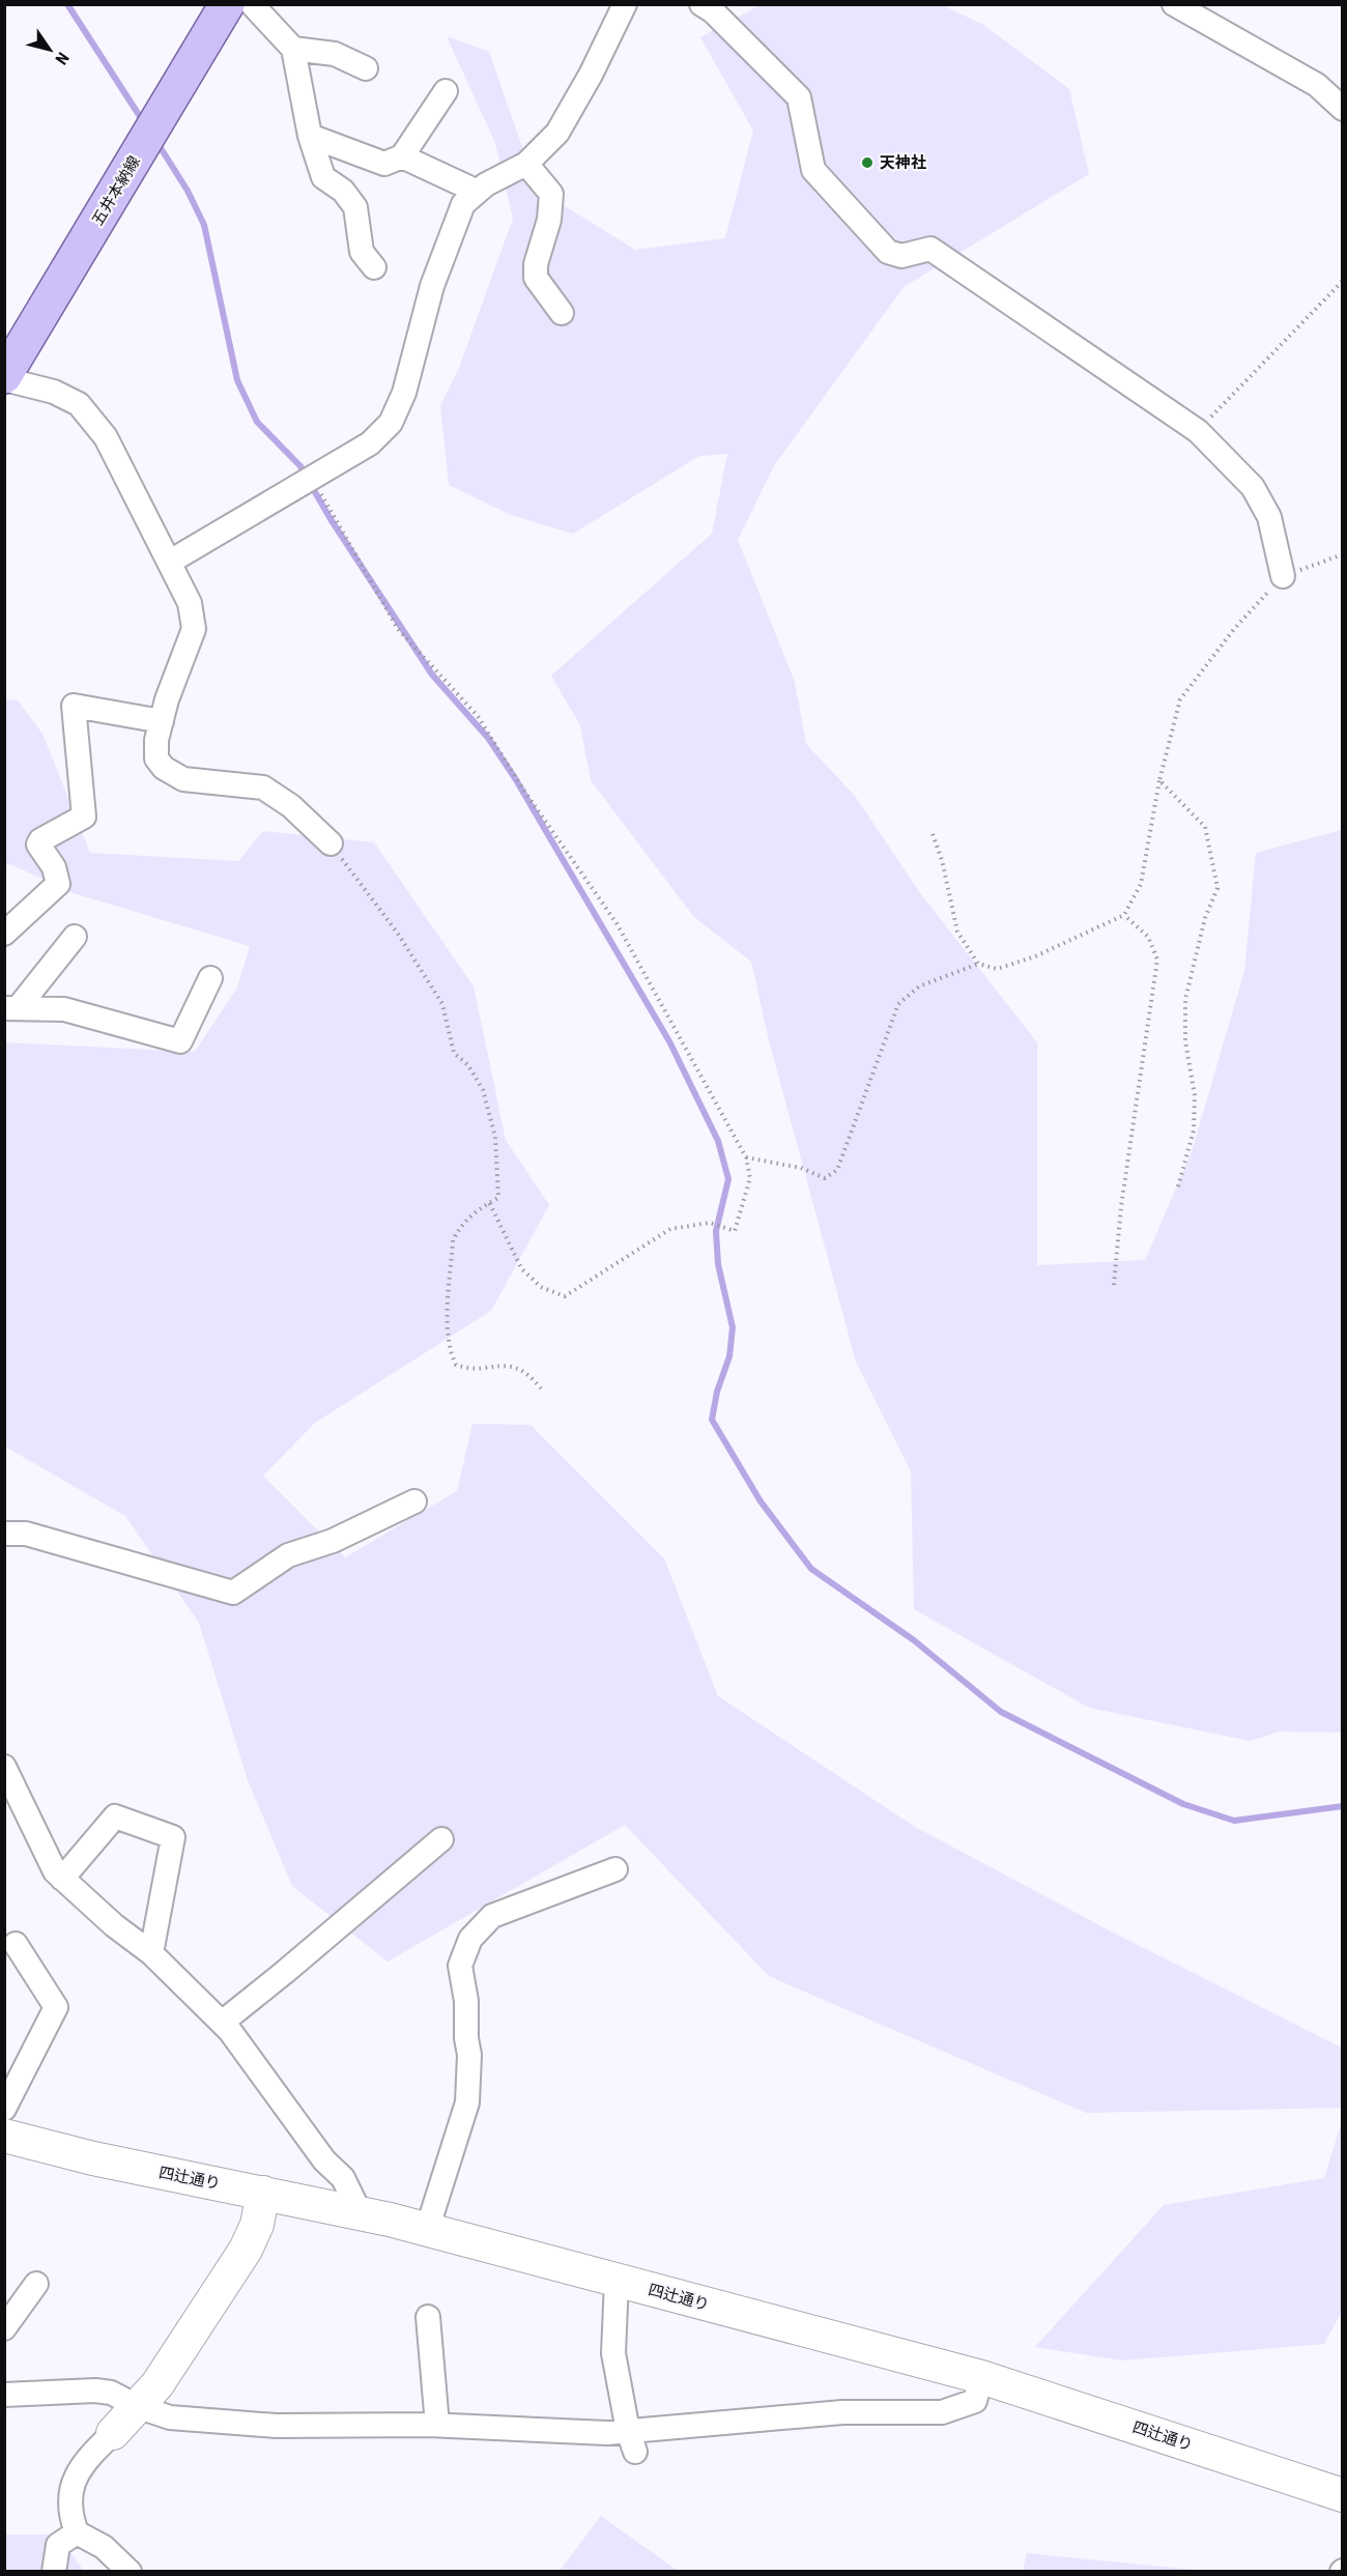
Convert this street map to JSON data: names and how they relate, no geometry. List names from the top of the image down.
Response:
{
  "streets": {
    "main road": ["五井本納線"],
    "street": ["四辻通り"]
  },
  "places": ["天神社"],
  "north": "bottom right"
}
